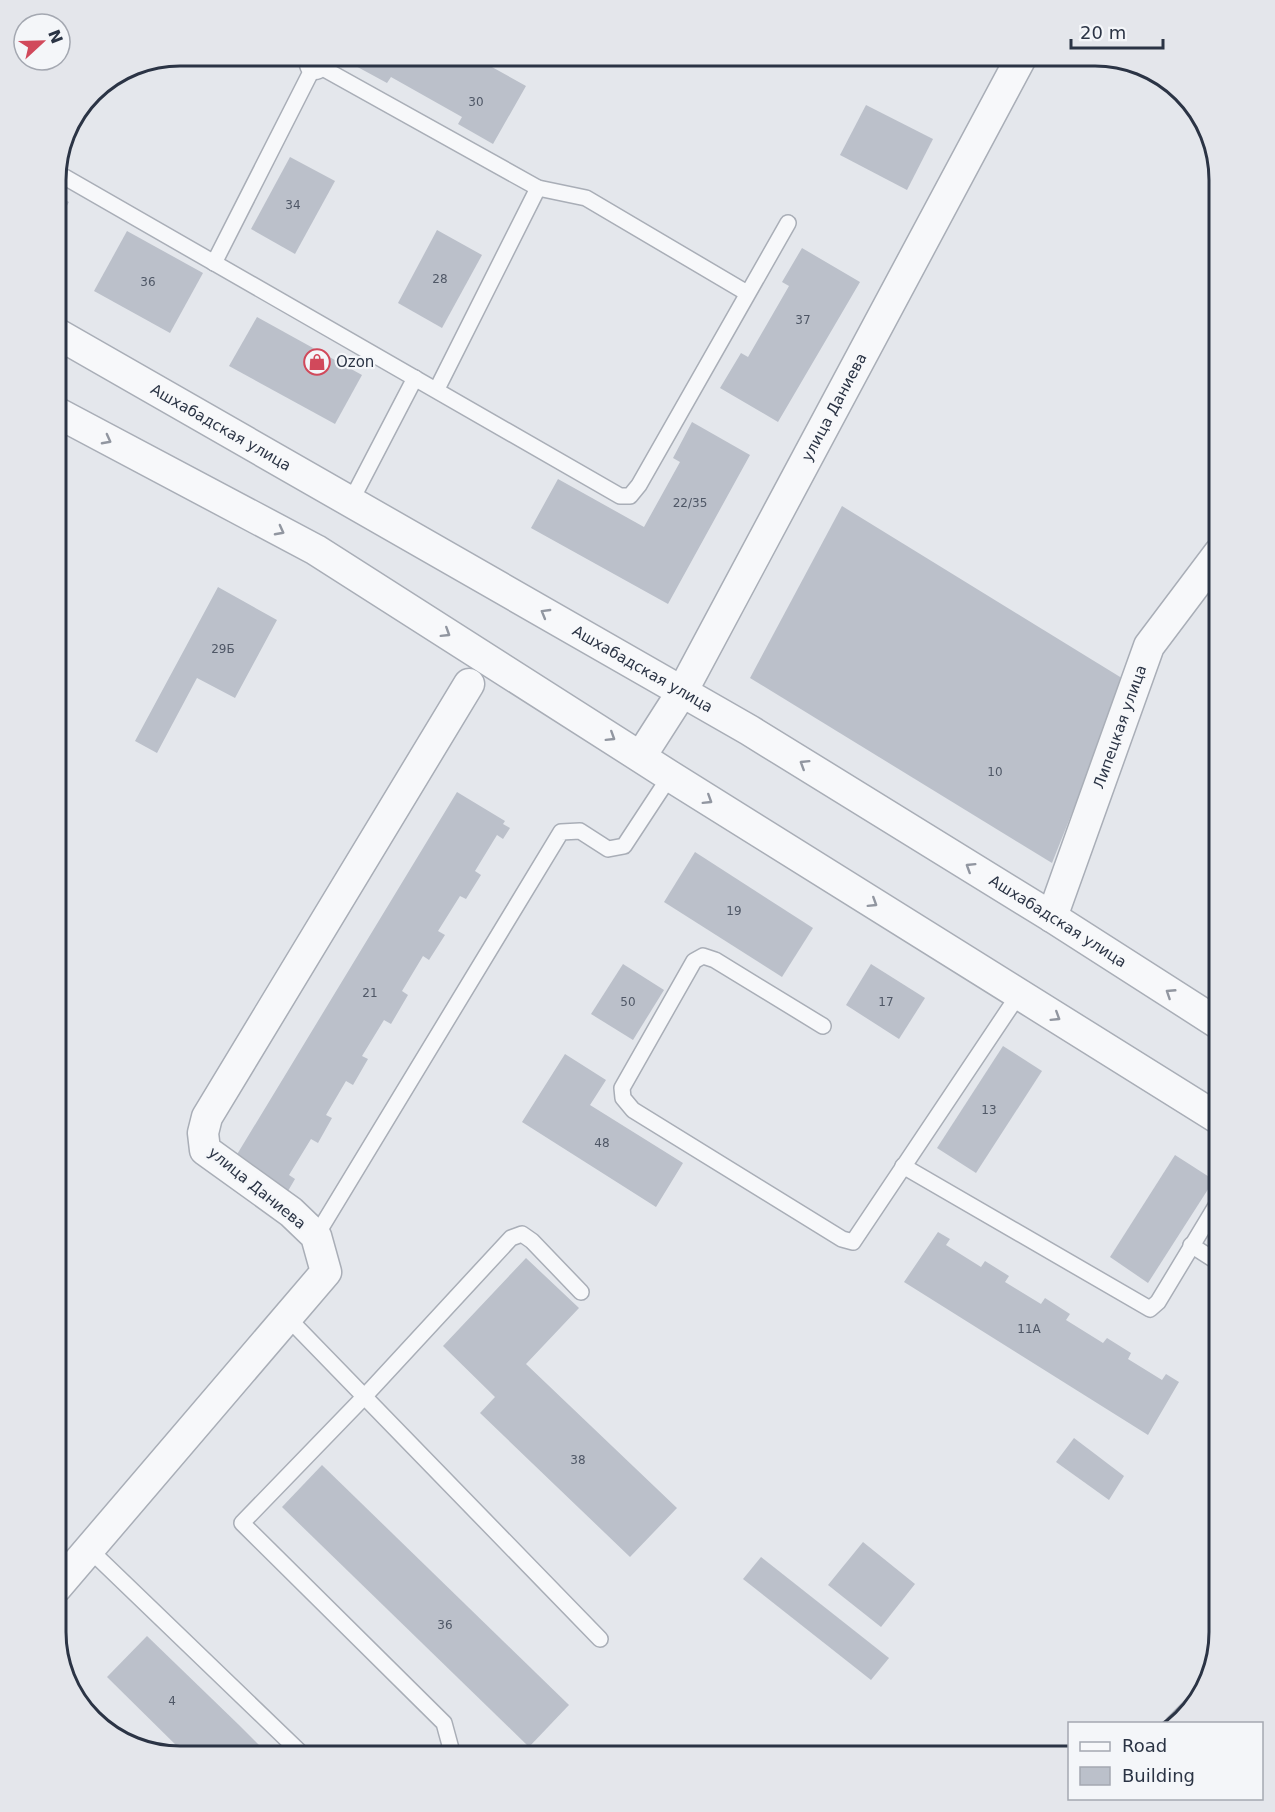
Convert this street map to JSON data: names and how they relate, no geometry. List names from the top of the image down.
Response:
{
  "streets": {
    "street": ["улица Даниева", "Ашхабадская улица", "Липецкая улица"]
  },
  "crossings": [
    ["улица Даниева", "Ашхабадская улица"],
    ["Ашхабадская улица", "Липецкая улица"]
  ],
  "places": {
    "shop": ["Ozon"]
  },
  "house_numbers": [
    "30",
    "34",
    "28",
    "36",
    "37",
    "22/35",
    "29Б",
    "10",
    "19",
    "21",
    "50",
    "17",
    "13",
    "48",
    "11А",
    "38",
    "36",
    "4"
  ],
  "legend": ["Road", "Building"],
  "scale_bar": "20 m",
  "north": "right"
}
